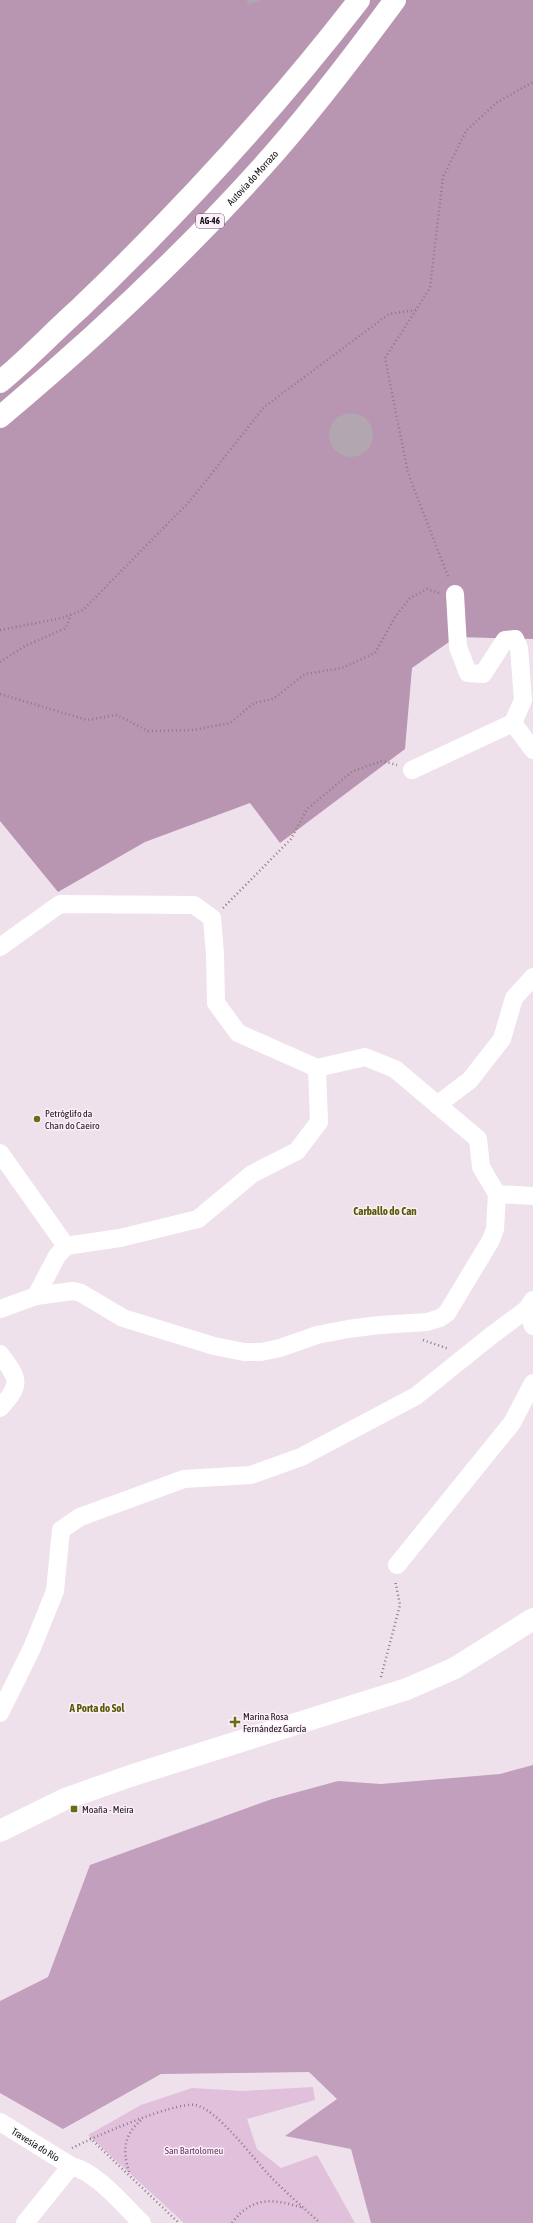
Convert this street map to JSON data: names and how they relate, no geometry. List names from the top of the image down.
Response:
{
  "streets": {
    "main road": ["Autovía do Morrazo", "AG-46"],
    "street": ["Travesía do Río"]
  },
  "districts": ["Carballo do Can", "A Porta do Sol"],
  "parks": ["San Bartolomeu"],
  "places": {
    "other": ["Petróglifo da Chan do Caeiro"],
    "health": ["Marina Rosa Fernández García"],
    "transit": ["Moaña - Meira"]
  }
}
